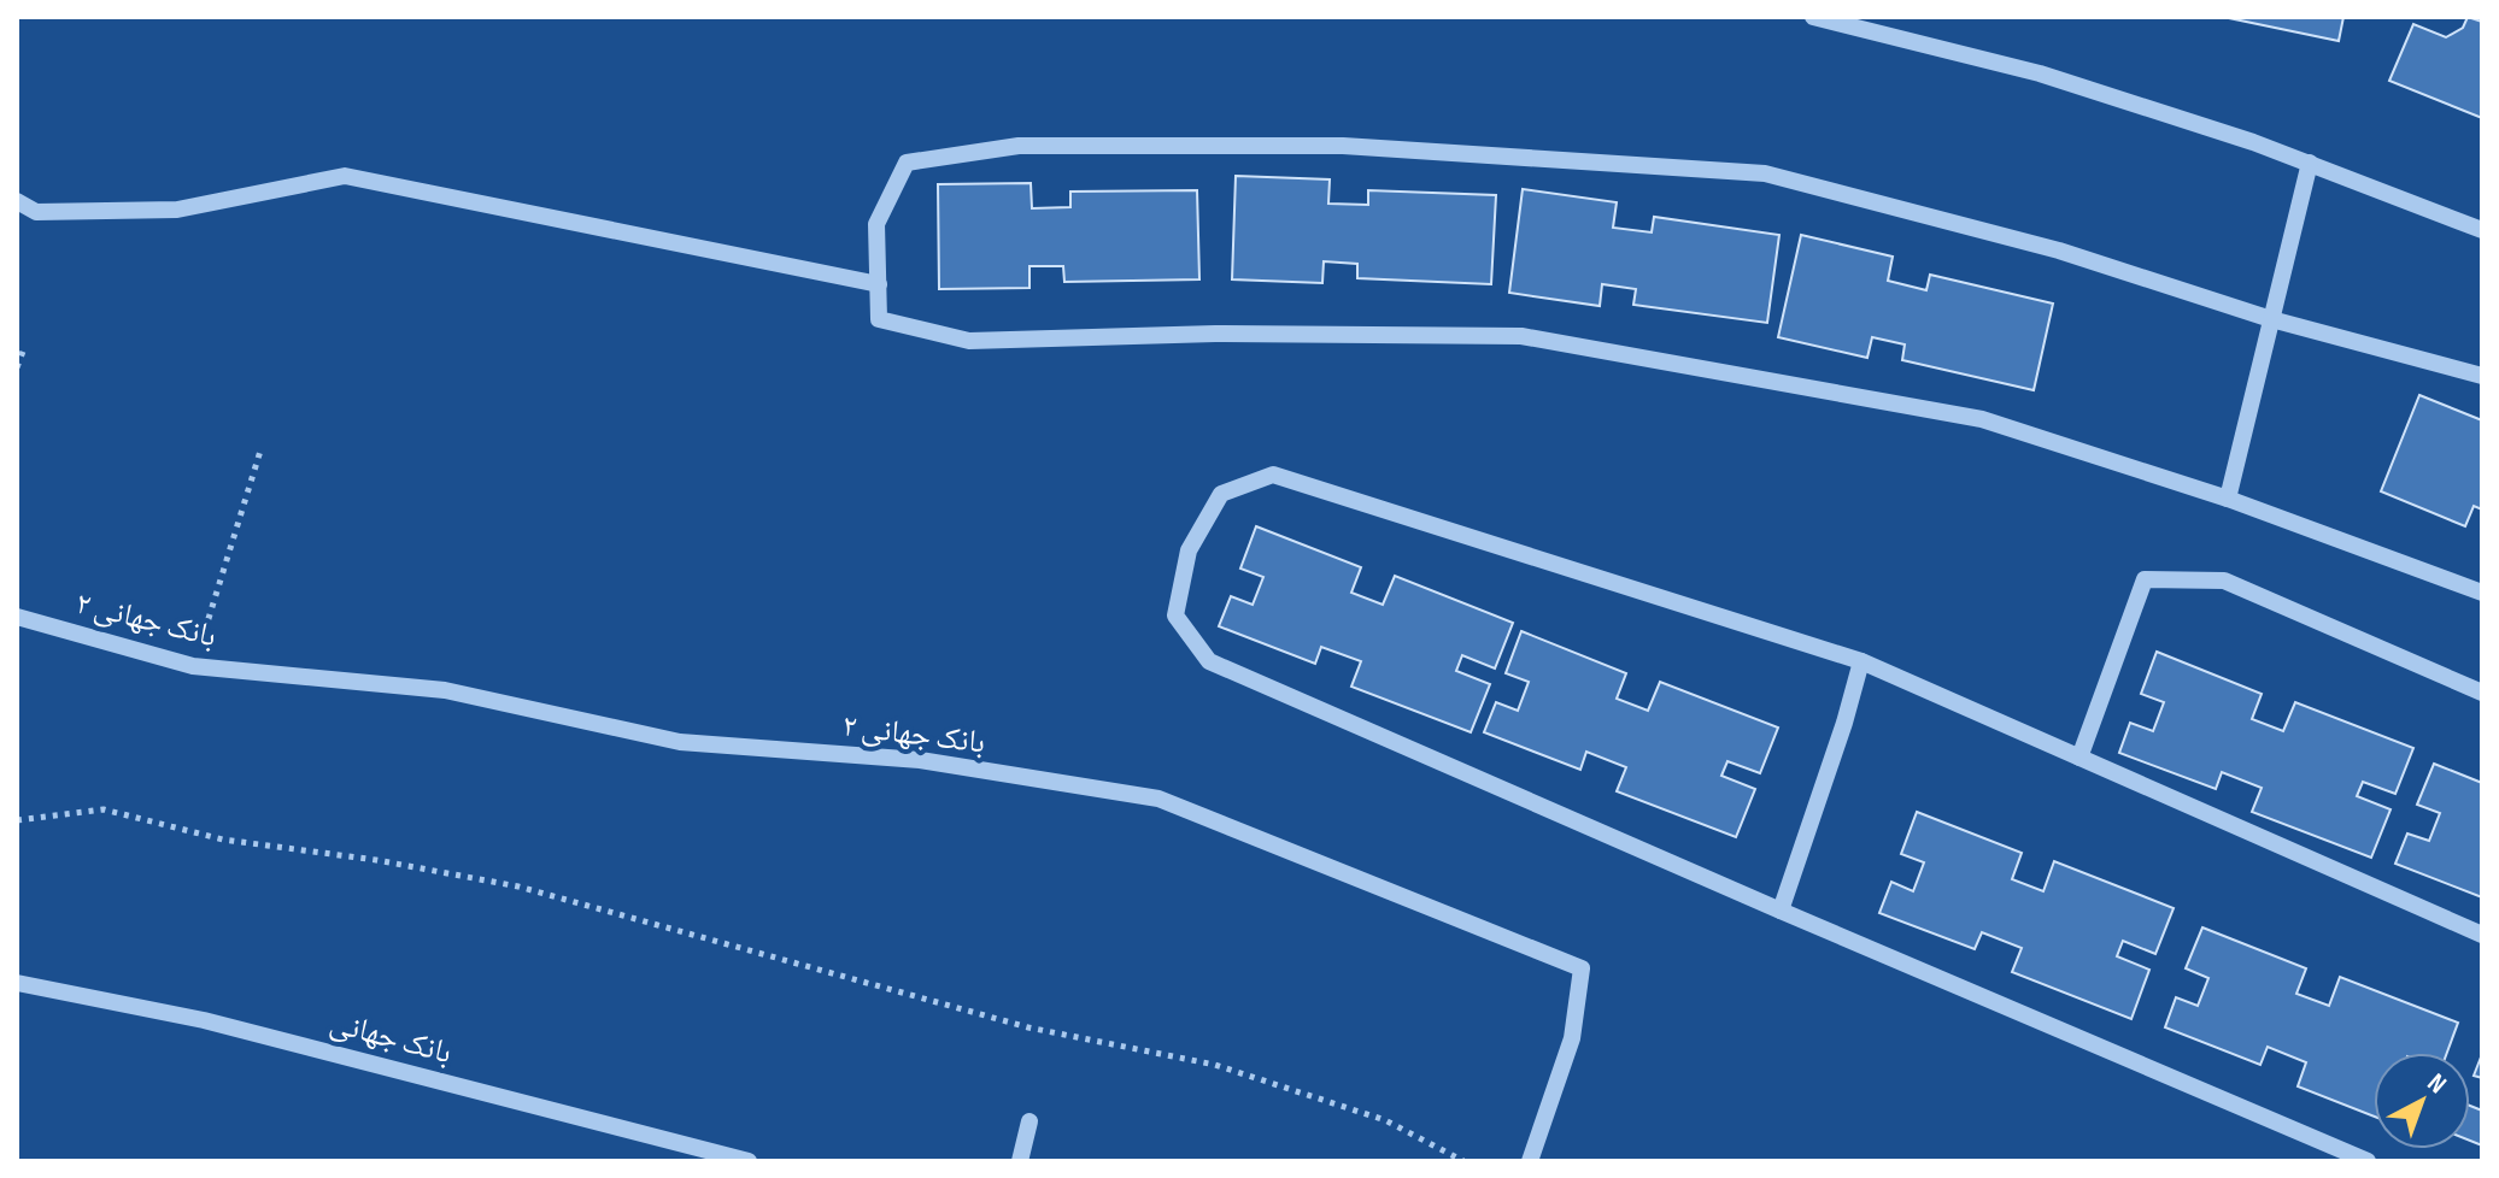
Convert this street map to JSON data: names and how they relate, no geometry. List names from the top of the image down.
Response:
{
  "streets": {
    "street": ["بانک جهانی ۲", "بانک جهانی"]
  },
  "north": "top right"
}
